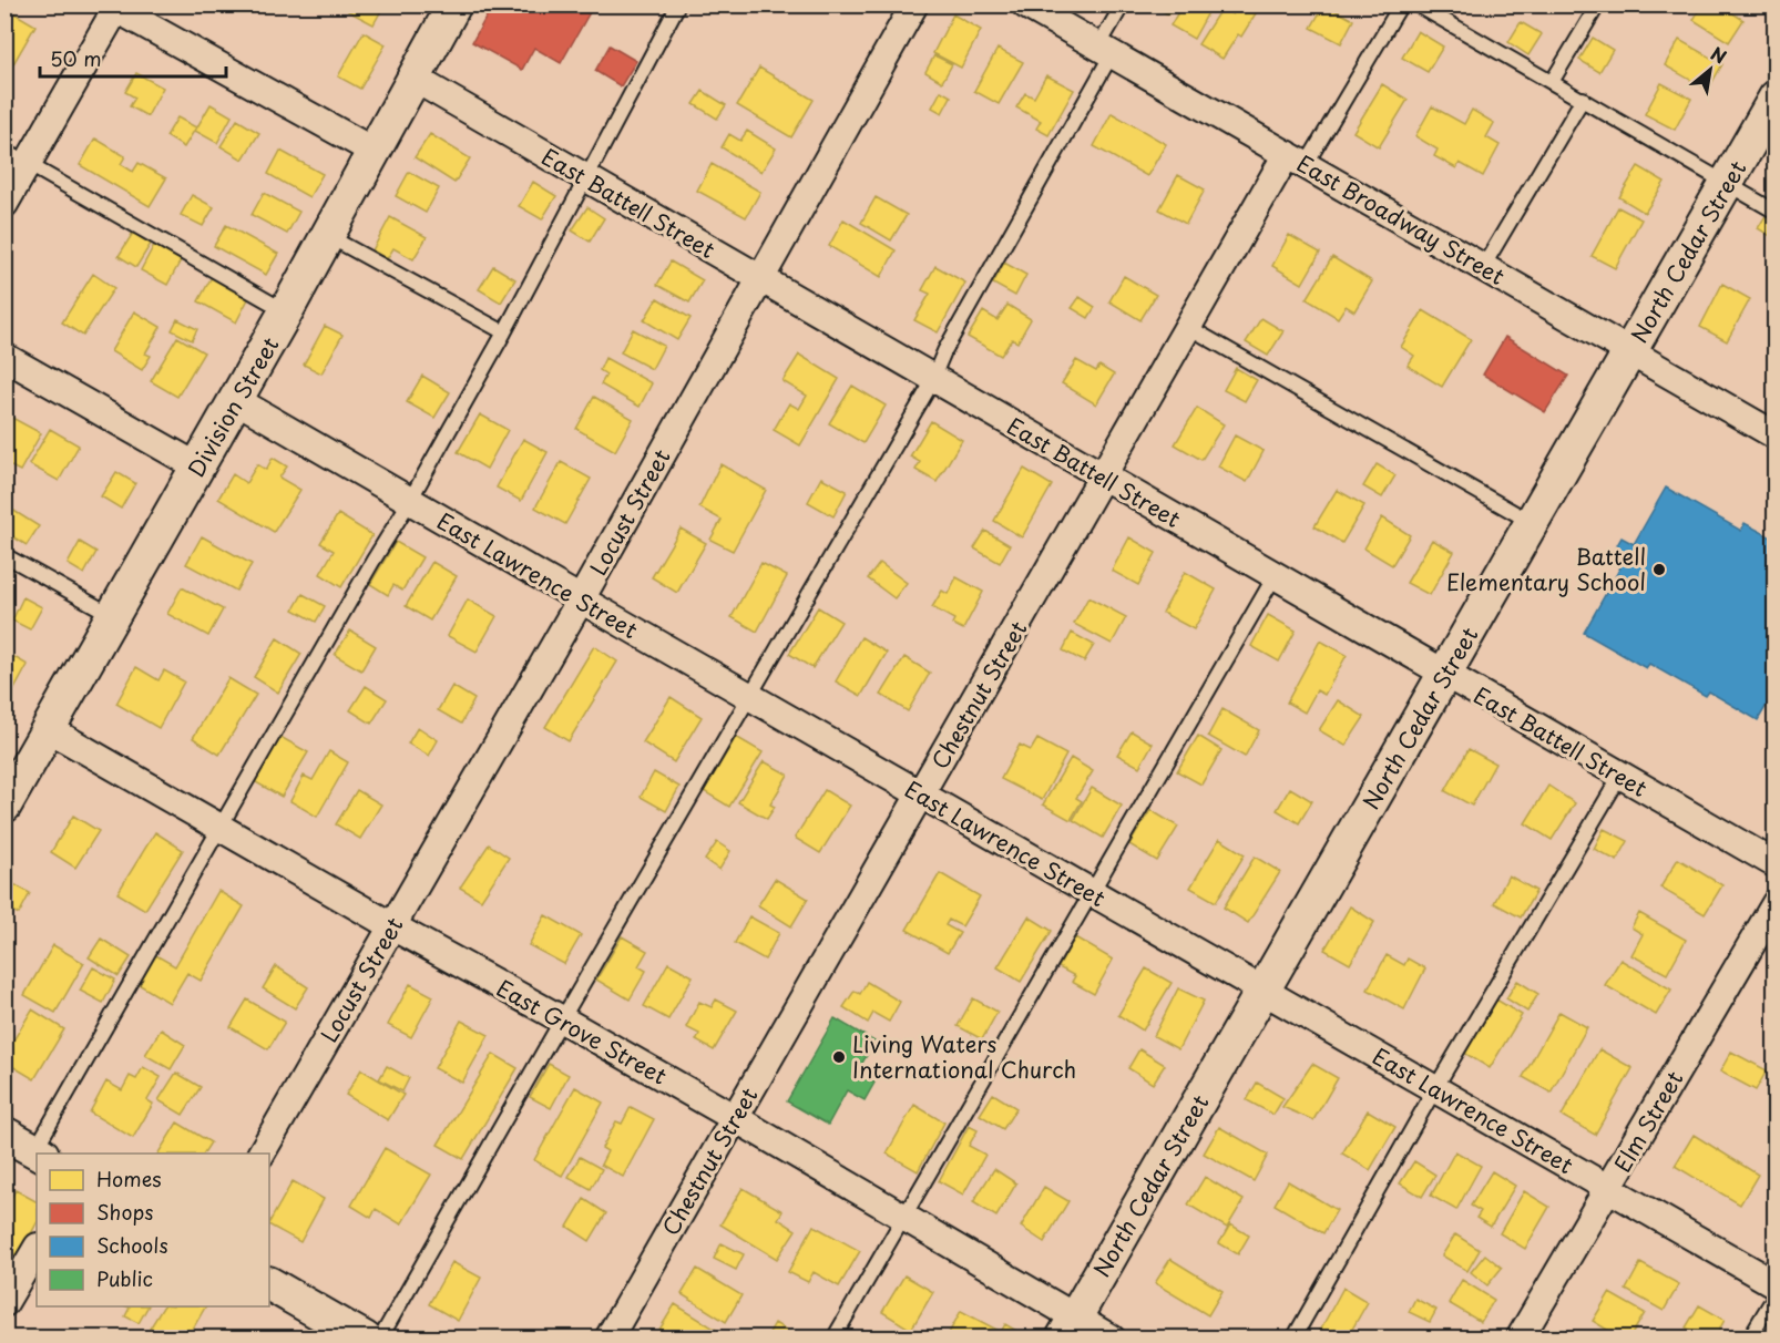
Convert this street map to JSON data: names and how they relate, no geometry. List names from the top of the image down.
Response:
{
  "streets": {
    "street": [
      "East Battell Street",
      "East Broadway Street",
      "North Cedar Street",
      "Division Street",
      "Locust Street",
      "East Lawrence Street",
      "Chestnut Street",
      "East Grove Street",
      "Elm Street"
    ]
  },
  "crossings": [
    ["East Battell Street", "North Cedar Street"],
    ["East Battell Street", "Division Street"],
    ["East Battell Street", "Locust Street"],
    ["East Battell Street", "Chestnut Street"],
    ["East Broadway Street", "North Cedar Street"],
    ["East Broadway Street", "Chestnut Street"],
    ["North Cedar Street", "East Lawrence Street"],
    ["North Cedar Street", "East Grove Street"],
    ["Division Street", "East Lawrence Street"],
    ["Division Street", "East Grove Street"],
    ["Locust Street", "East Lawrence Street"],
    ["Locust Street", "East Grove Street"],
    ["East Lawrence Street", "Chestnut Street"],
    ["East Lawrence Street", "Elm Street"],
    ["Chestnut Street", "East Grove Street"]
  ],
  "places": ["Battell Elementary School", "Living Waters International Church"],
  "legend": [
    "Homes",
    "Shops",
    "Schools",
    "Public"
  ],
  "scale_bar": "50 m",
  "north": "top right"
}
